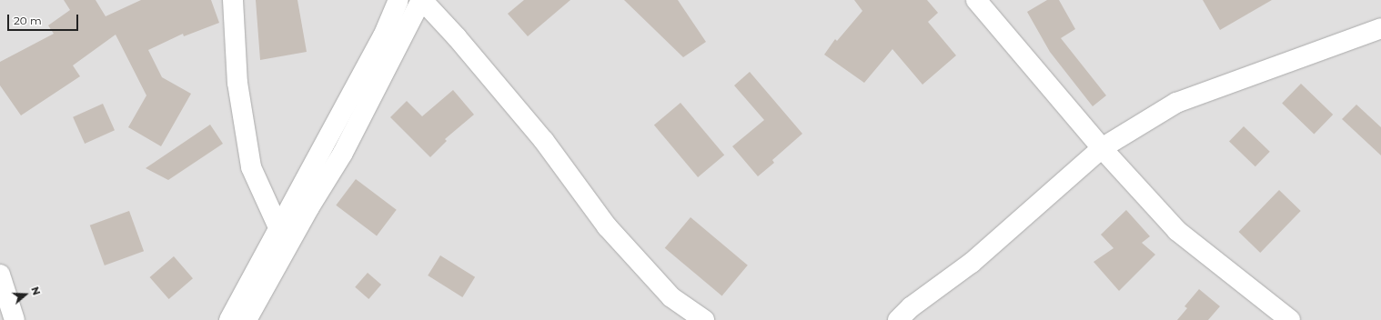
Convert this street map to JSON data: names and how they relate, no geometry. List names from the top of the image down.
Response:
{
  "scale_bar": "20 m",
  "north": "right"
}
